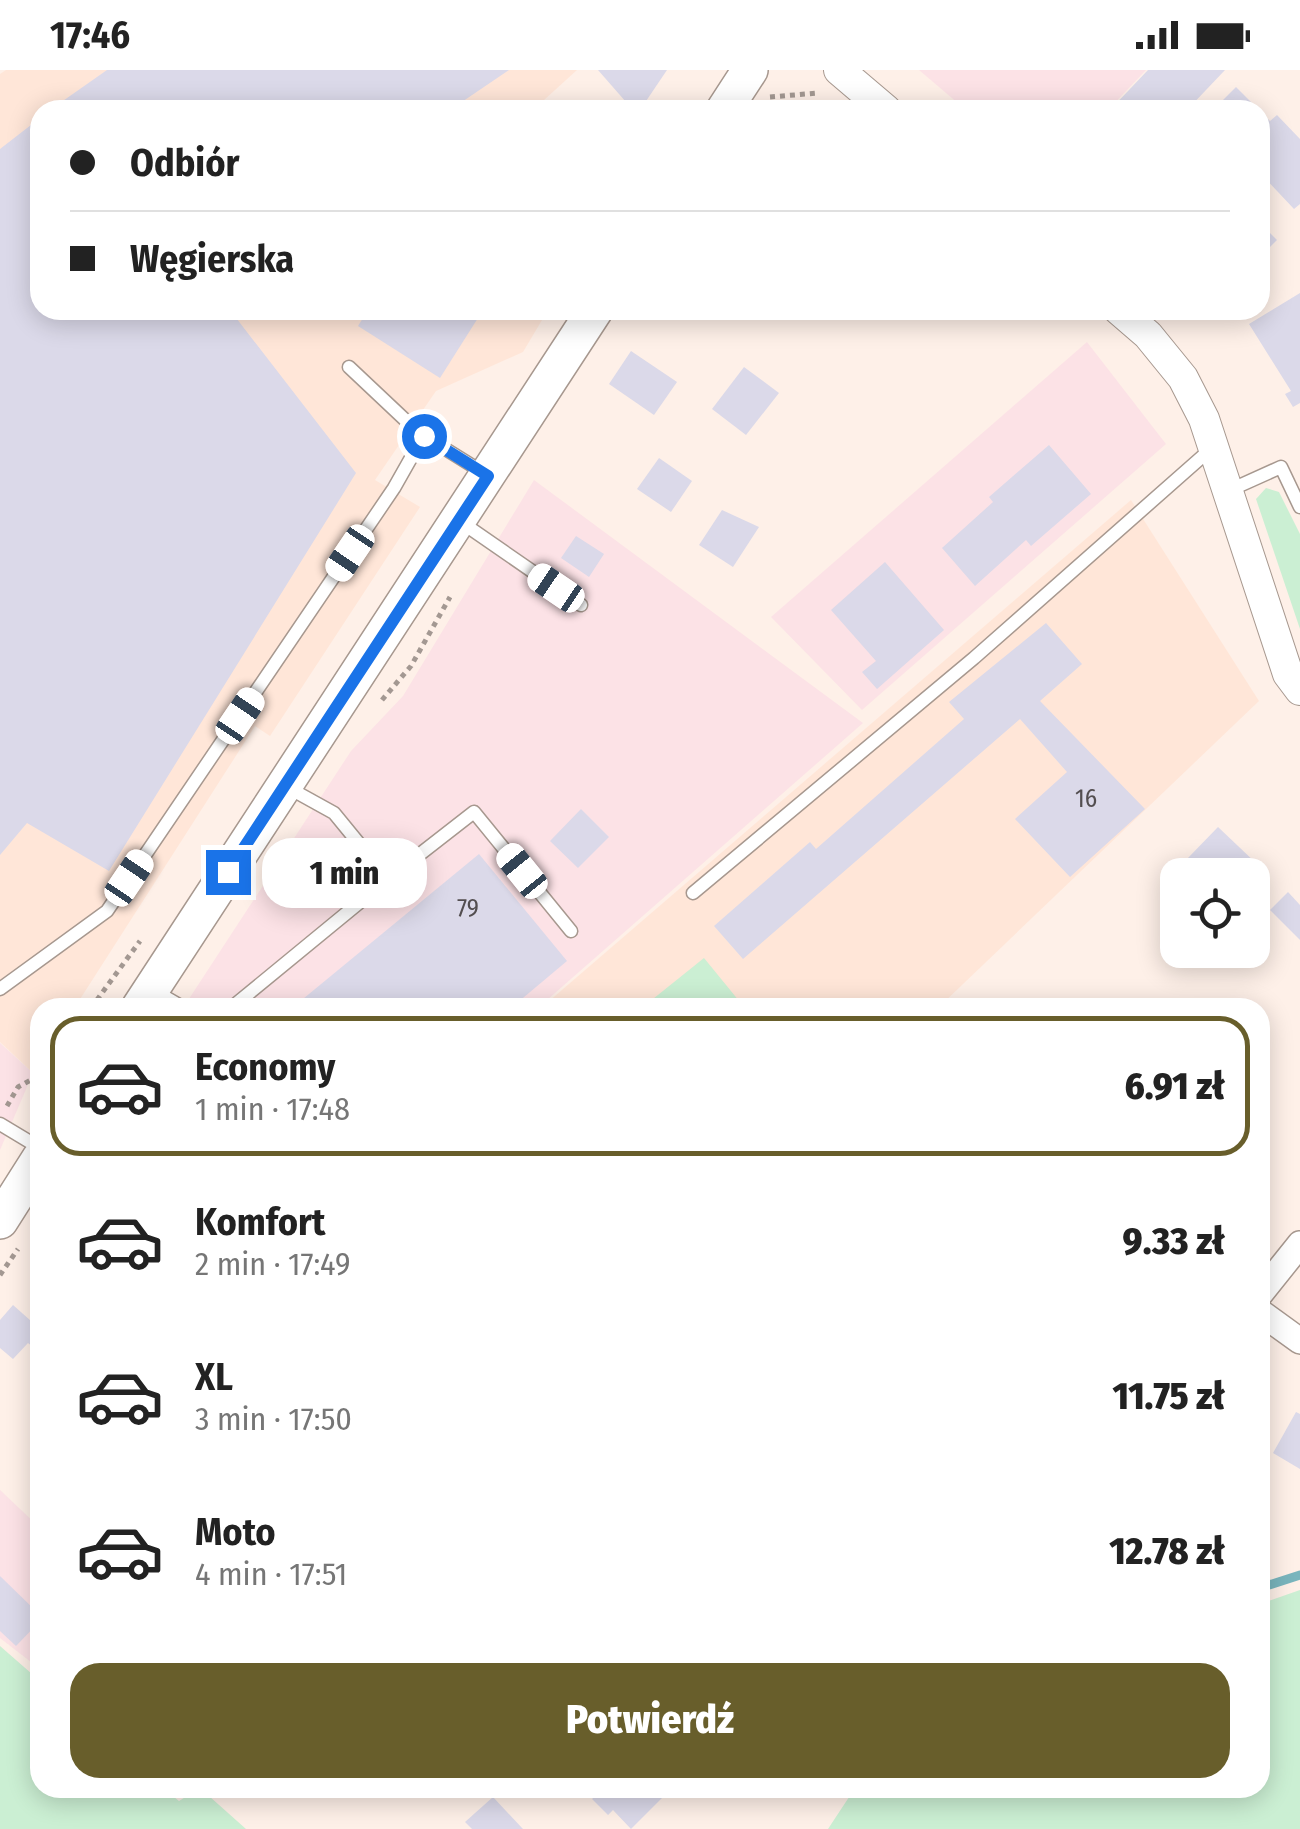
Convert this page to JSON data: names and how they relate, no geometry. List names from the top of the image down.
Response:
{
  "house_numbers": ["16", "79"],
  "page": {
    "status": "17:46",
    "banner": ["Odbiór", "Węgierska"],
    "bubble": "1 min",
    "list": [
      {
        "name": "Economy",
        "note": "1 min · 17:48",
        "value": "6.91 zł"
      },
      {
        "name": "Komfort",
        "note": "2 min · 17:49",
        "value": "9.33 zł"
      },
      {
        "name": "XL",
        "note": "3 min · 17:50",
        "value": "11.75 zł"
      },
      {
        "name": "Moto",
        "note": "4 min · 17:51",
        "value": "12.78 zł"
      }
    ],
    "buttons": "Potwierdź"
  }
}
